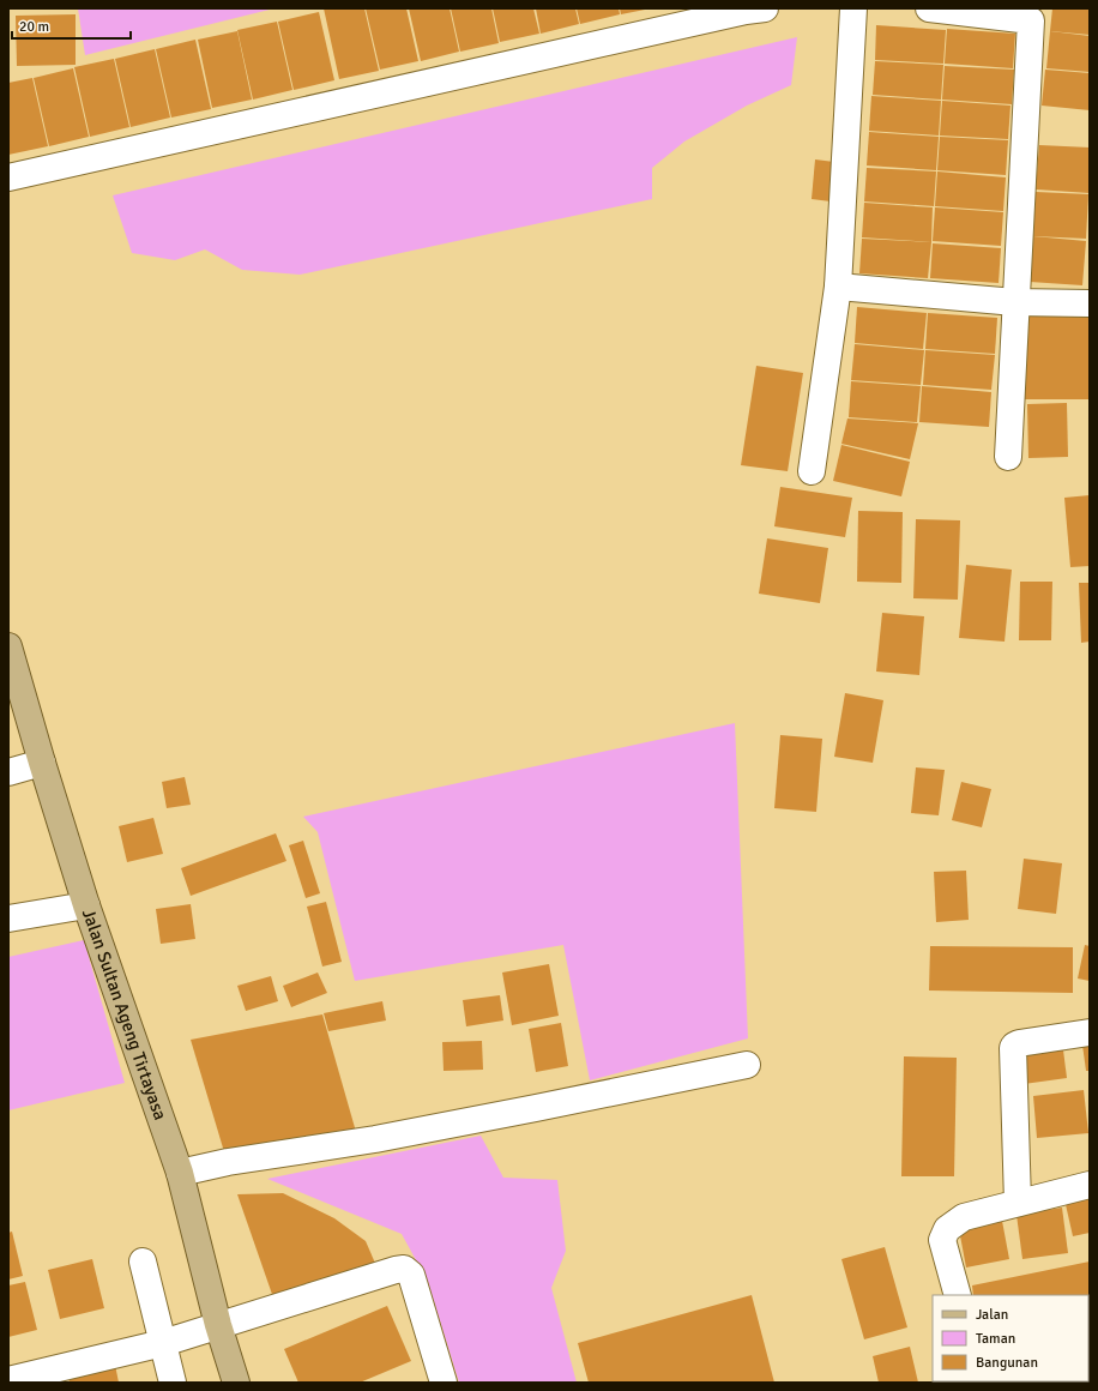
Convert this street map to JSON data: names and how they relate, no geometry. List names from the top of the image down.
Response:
{
  "streets": {
    "main road": ["Jalan Sultan Ageng Tirtayasa"]
  },
  "legend": ["Jalan", "Taman", "Bangunan"],
  "scale_bar": "20 m"
}
